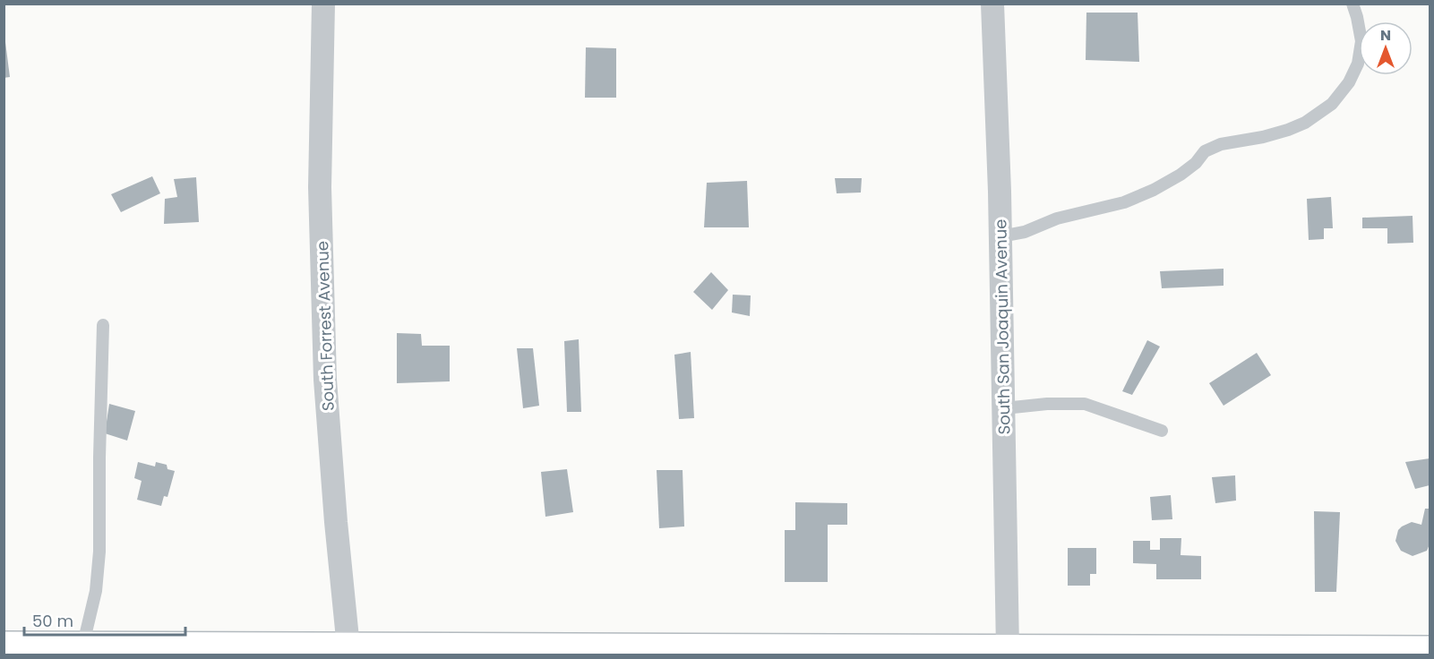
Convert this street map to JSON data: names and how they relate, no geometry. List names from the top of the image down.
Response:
{
  "streets": {
    "street": ["South Forrest Avenue", "South San Joaquin Avenue"]
  },
  "scale_bar": "50 m",
  "north": "top"
}
